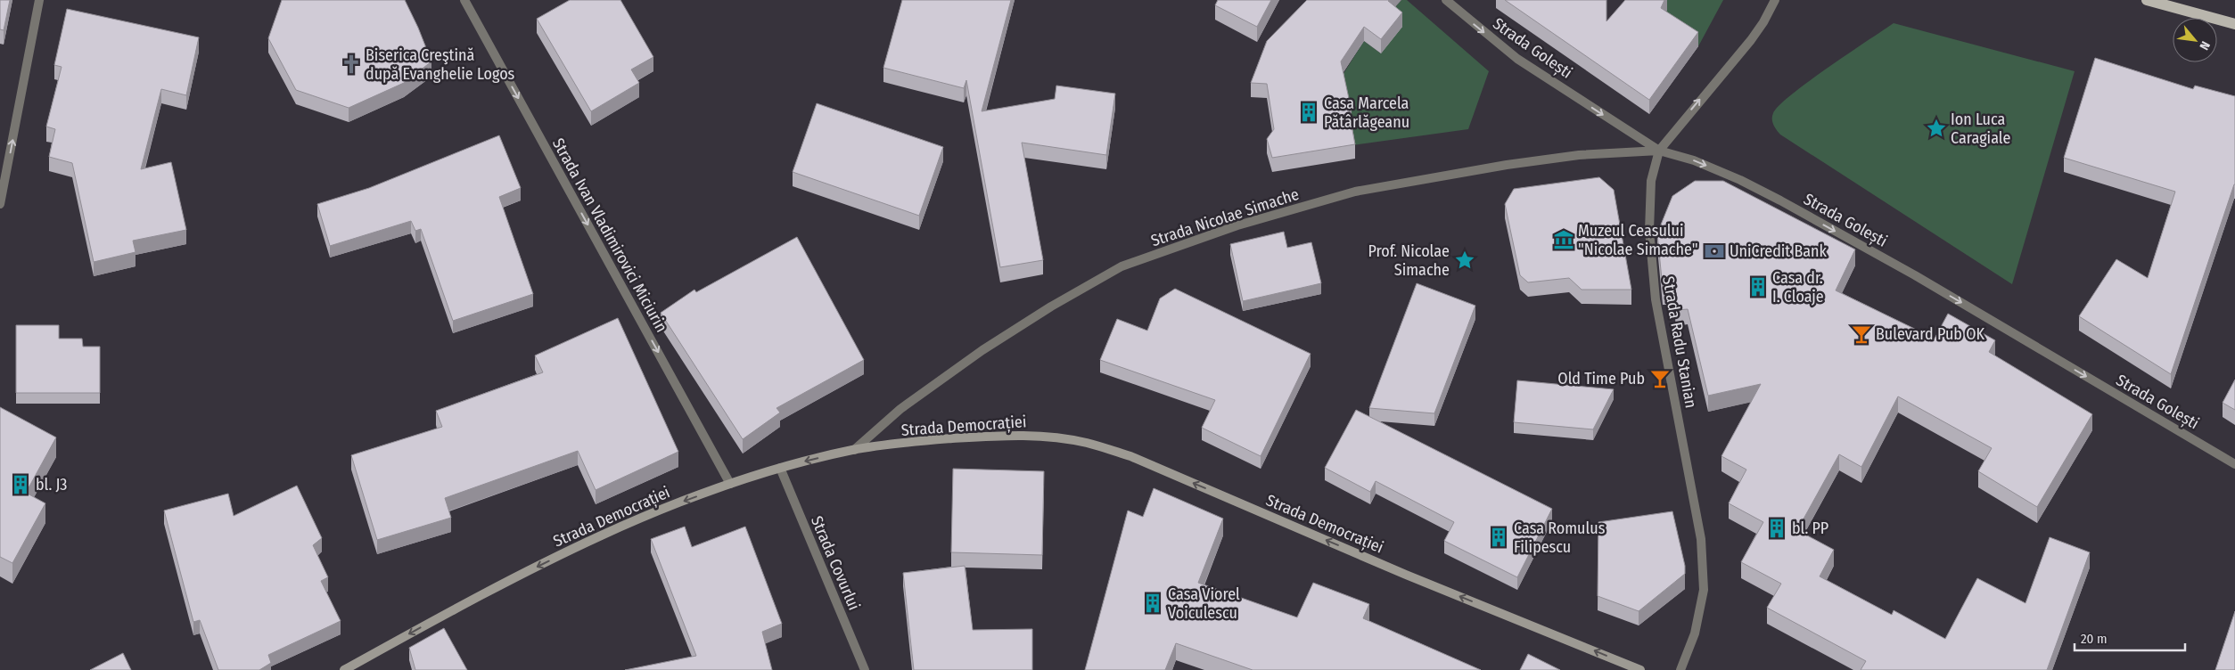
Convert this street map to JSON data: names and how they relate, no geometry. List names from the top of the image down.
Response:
{
  "streets": {
    "main road": ["Strada Democrației"],
    "street": [
      "Strada Golești",
      "Strada Nicolae Simache",
      "Strada Ivan Vladimirovici Miciurin",
      "Strada Radu Stanian",
      "Strada Covurlui"
    ]
  },
  "crossings": [
    ["Strada Golești", "Strada Nicolae Simache"],
    ["Strada Golești", "Strada Radu Stanian"],
    ["Strada Nicolae Simache", "Strada Radu Stanian"],
    ["Strada Nicolae Simache", "Strada Democrației"],
    ["Strada Ivan Vladimirovici Miciurin", "Strada Democrației"],
    ["Strada Democrației", "Strada Covurlui"]
  ],
  "one_way": ["Strada Golești", "Strada Ivan Vladimirovici Miciurin", "Strada Democrației"],
  "places": {
    "church": ["Biserica Creştină după Evanghelie Logos"],
    "building": [
      "Casa Marcela Pătârlăgeanu",
      "Casa dr. I. Cloaje",
      "bl. J3",
      "bl. PP",
      "Casa Romulus Filipescu",
      "Casa Viorel Voiculescu"
    ],
    "place": ["Ion Luca Caragiale", "Prof. Nicolae Simache"],
    "museum": ["Muzeul Ceasului \"Nicolae Simache\""],
    "bank": ["UniCredit Bank"],
    "bar": ["Bulevard Pub OK", "Old Time Pub"]
  },
  "scale_bar": "20 m",
  "north": "bottom right"
}
